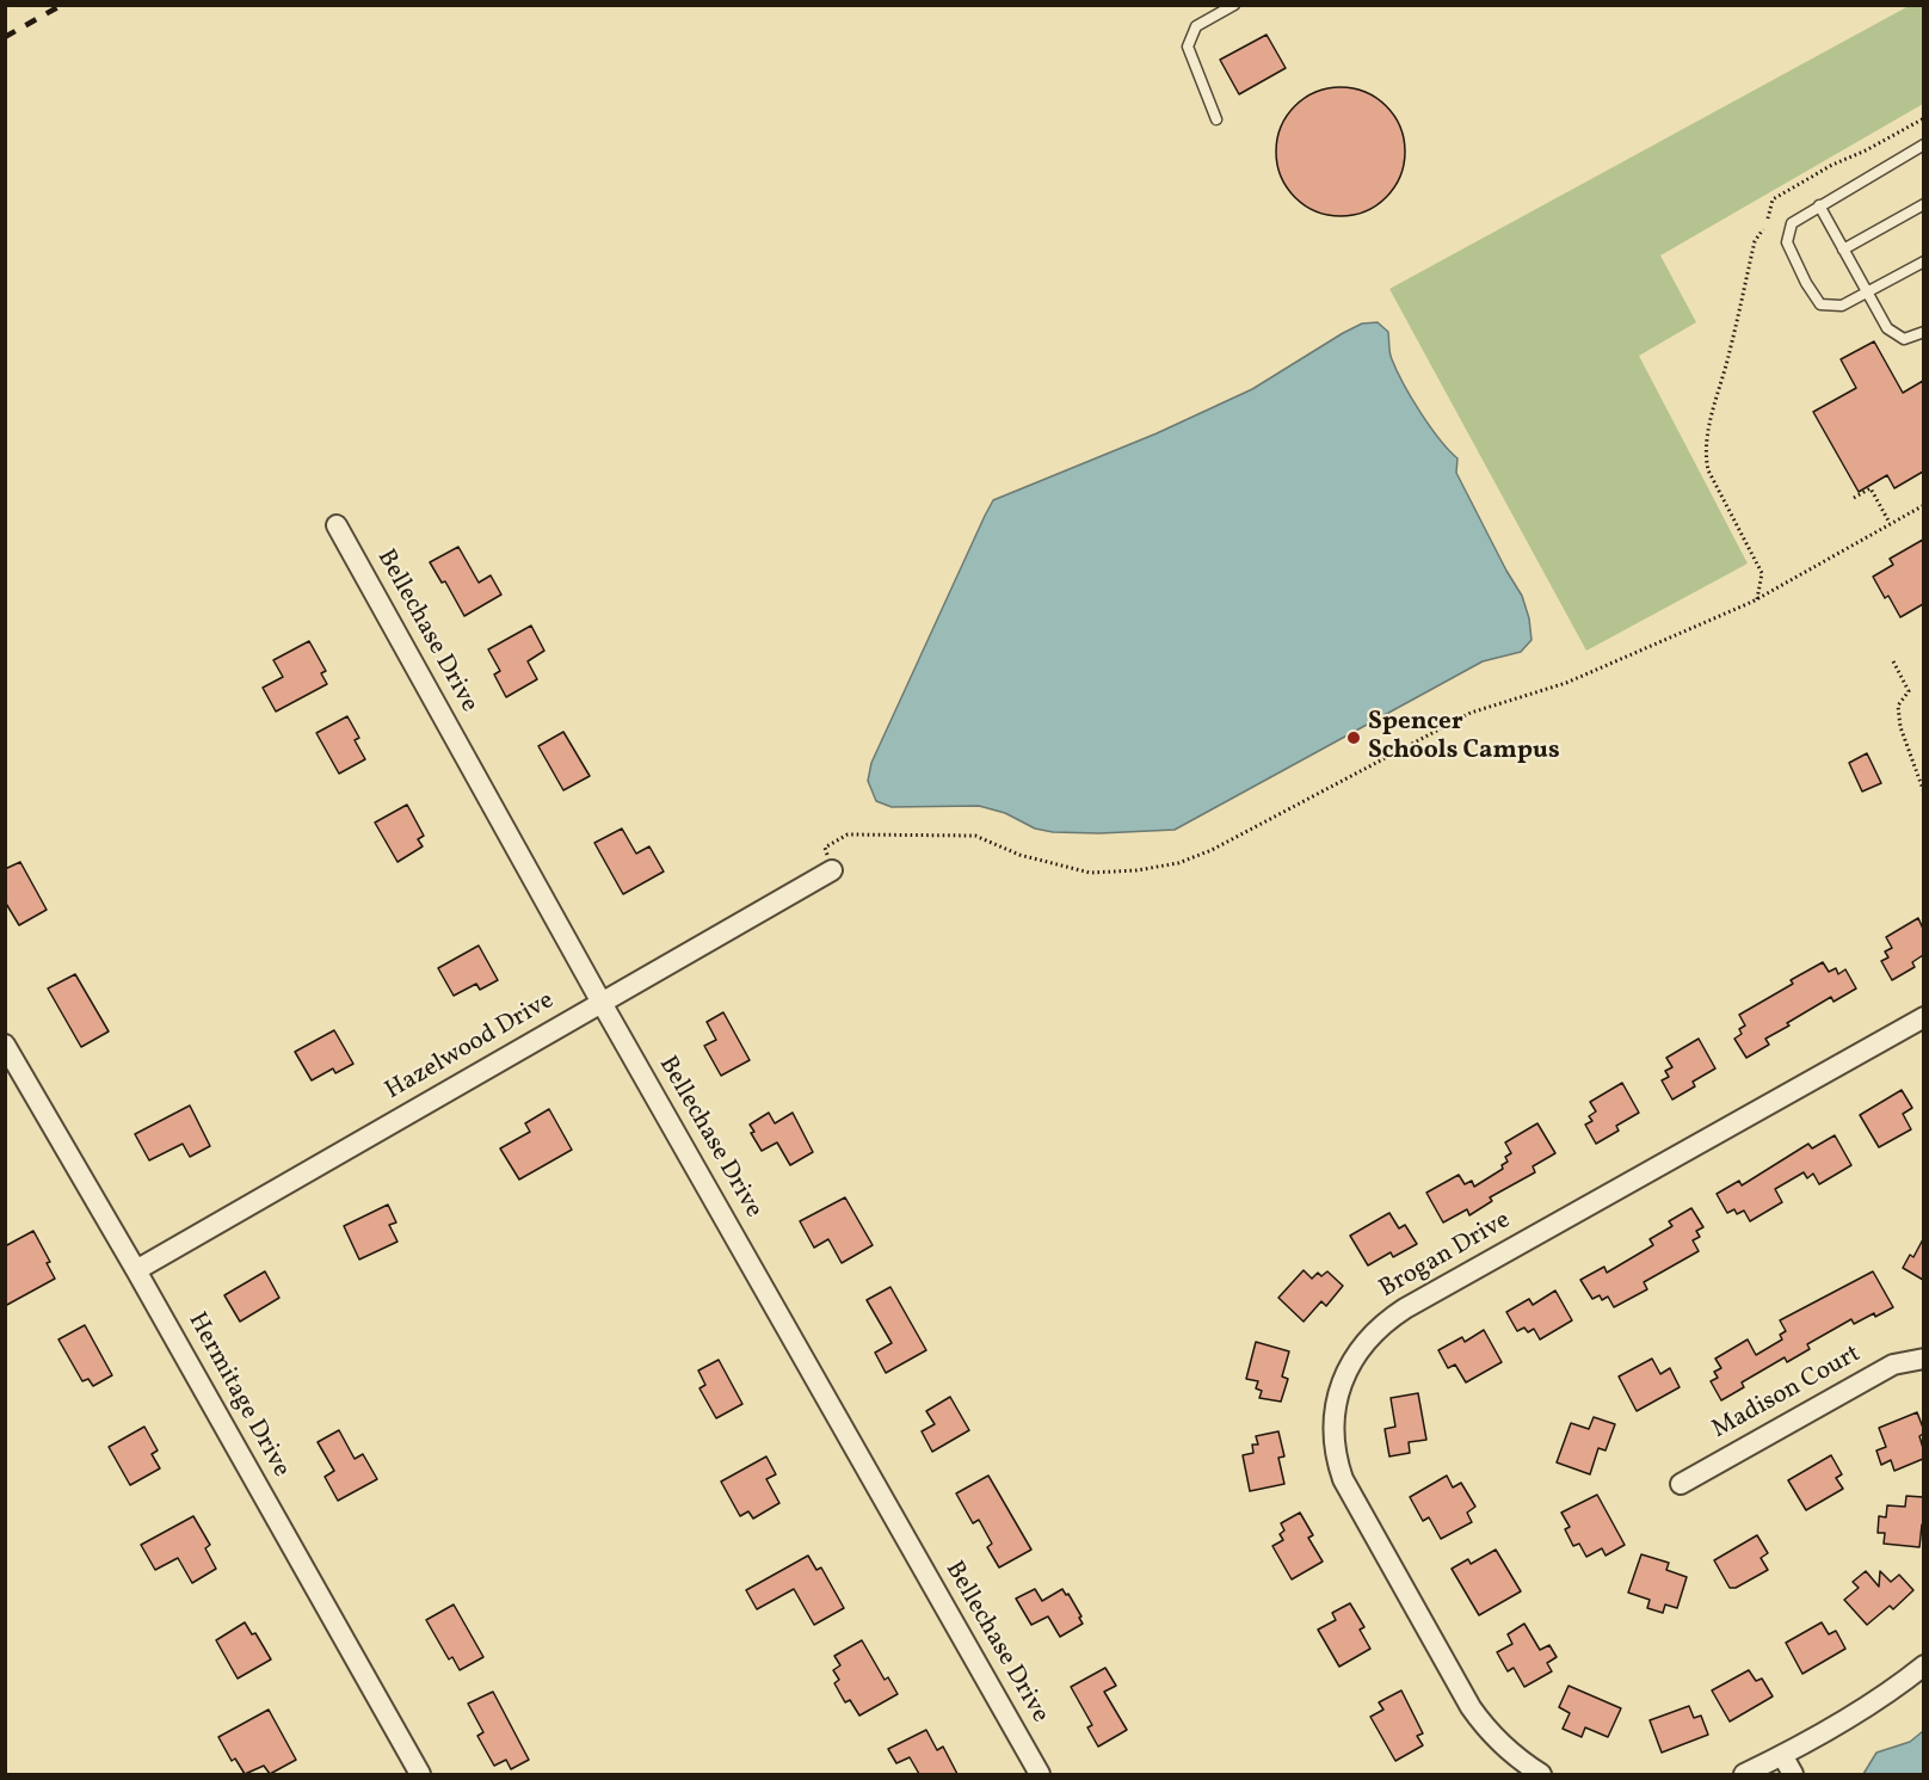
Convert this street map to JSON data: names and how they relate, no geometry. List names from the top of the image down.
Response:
{
  "streets": {
    "street": [
      "Bellechase Drive",
      "Hazelwood Drive",
      "Brogan Drive",
      "Madison Court",
      "Hermitage Drive"
    ]
  },
  "crossings": [
    ["Bellechase Drive", "Hazelwood Drive"],
    ["Hazelwood Drive", "Hermitage Drive"]
  ],
  "places": ["Spencer Schools Campus"]
}
